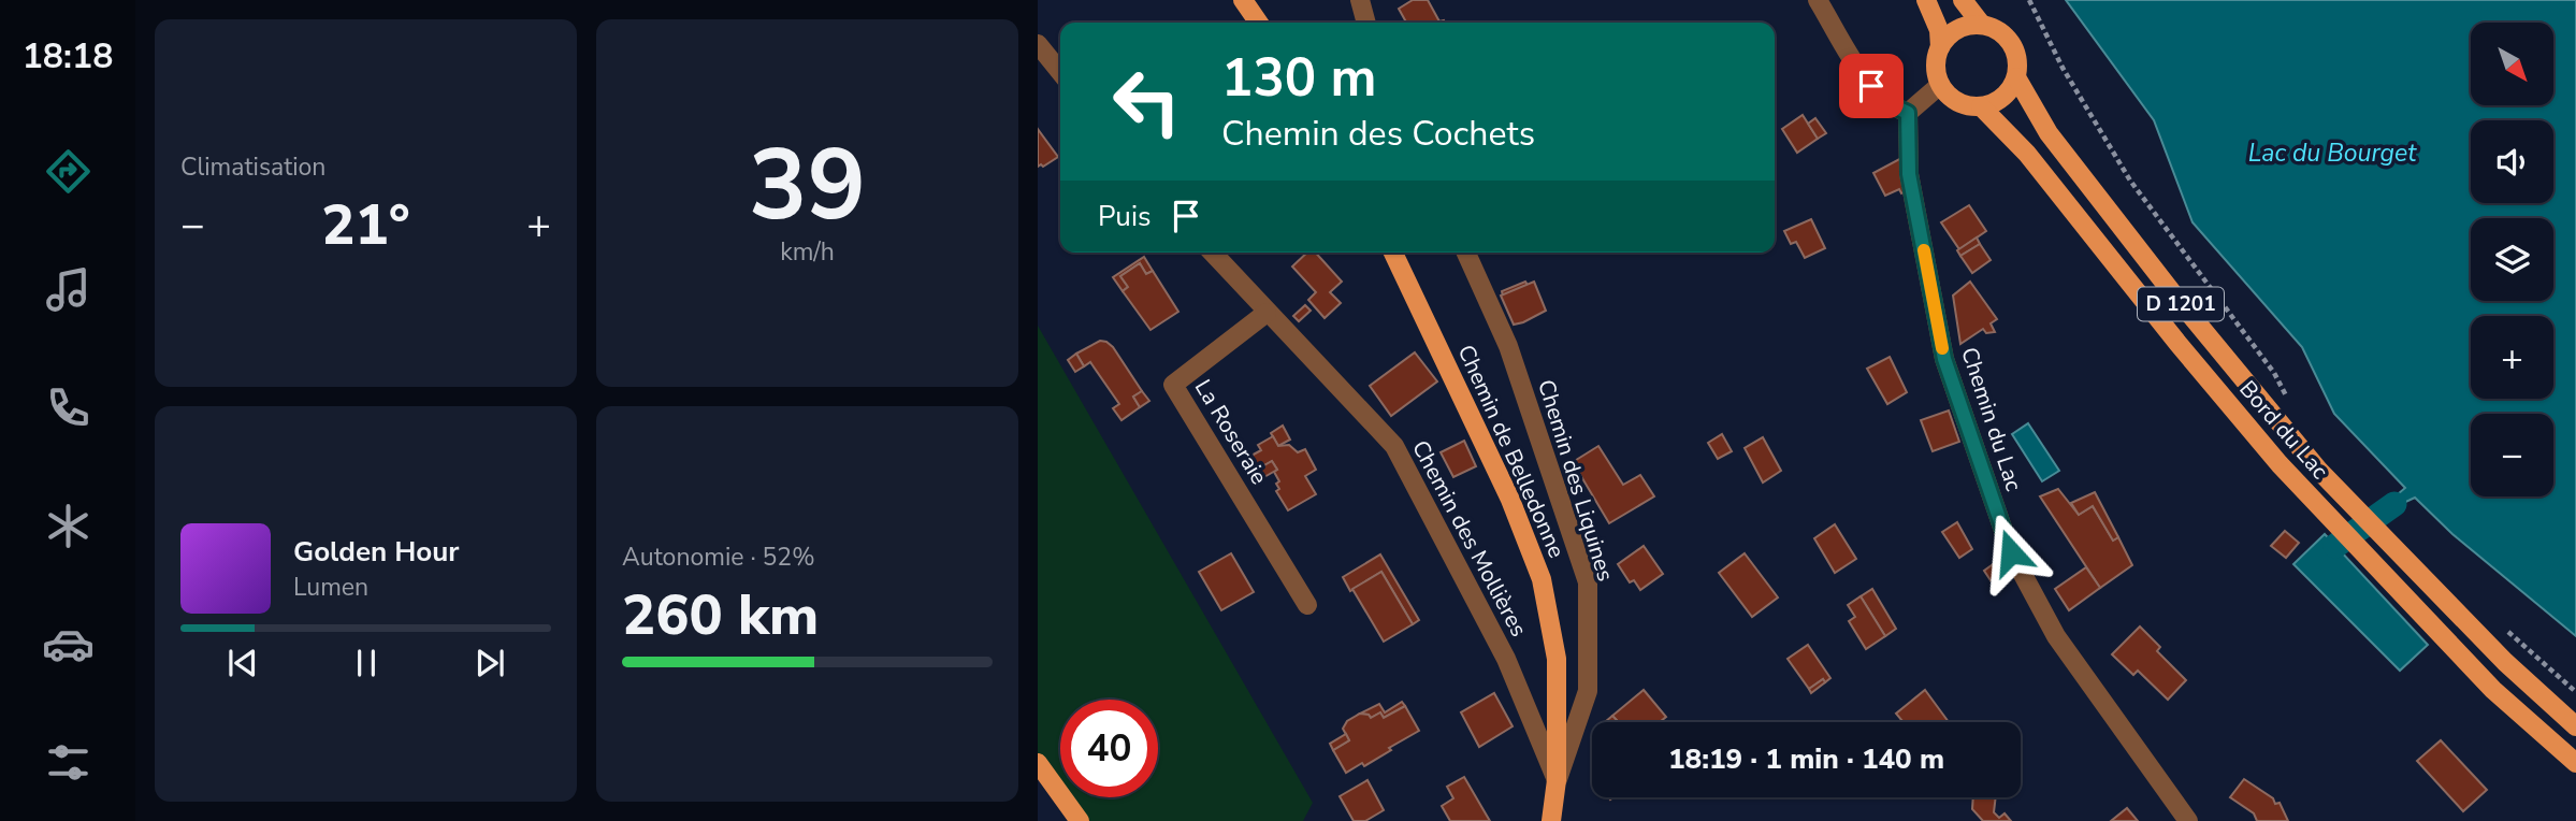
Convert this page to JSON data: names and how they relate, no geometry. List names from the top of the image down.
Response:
{
  "streets": {
    "main road": ["D 1201", "Bord du Lac", "Chemin de Belledonne"],
    "street": [
      "Chemin du Lac",
      "La Roseraie",
      "Chemin des Liquines",
      "Chemin des Mollières"
    ]
  },
  "crossings": [
    ["La Roseraie", "Chemin des Mollières"],
    ["Chemin de Belledonne", "Chemin des Liquines"],
    ["Chemin de Belledonne", "Chemin des Mollières"],
    ["Chemin des Liquines", "Chemin des Mollières"]
  ],
  "water": ["Lac du Bourget"],
  "north": "bottom right",
  "page": {
    "tabs": "18:18",
    "tile": [
      "Climatisation",
      ["39", "km/h"],
      ["Autonomie · 52%", "260 km"]
    ],
    "map_buttons": ["+", "−"],
    "turn": ["130 m", "Chemin des Cochets"],
    "then": "Puis",
    "heat": ["−", "21°", "+"],
    "song": ["Golden Hour", "Lumen"],
    "limit": "40",
    "trip": "18:19 · 1 min · 140 m"
  }
}
